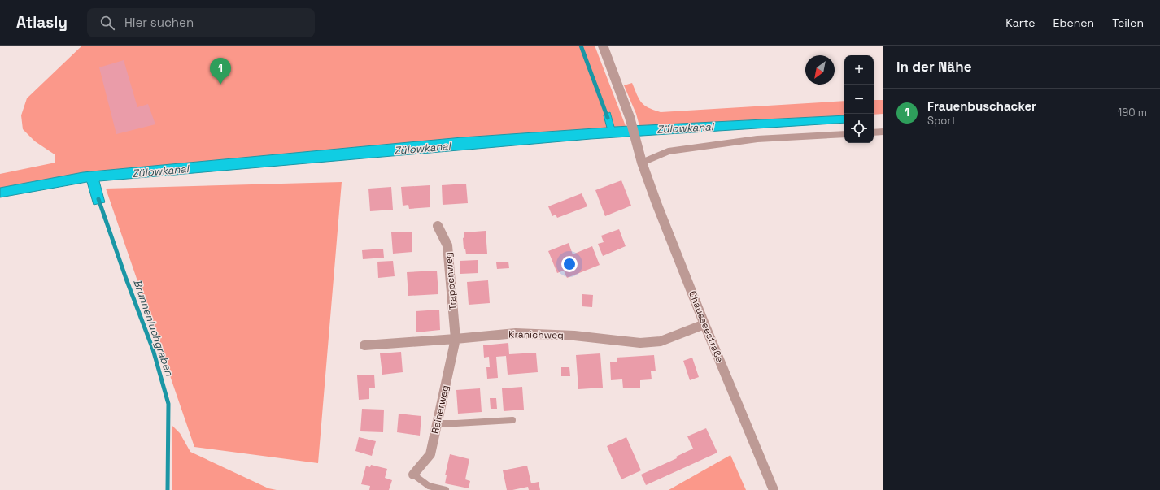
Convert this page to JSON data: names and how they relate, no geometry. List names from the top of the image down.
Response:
{
  "streets": {
    "street": [
      "Trappenweg",
      "Chausseestraße",
      "Kranichweg",
      "Reiherweg"
    ]
  },
  "crossings": [
    ["Trappenweg", "Kranichweg"],
    ["Trappenweg", "Reiherweg"],
    ["Chausseestraße", "Kranichweg"],
    ["Kranichweg", "Reiherweg"]
  ],
  "water": ["Zülowkanal", "Brunnenluchgraben"],
  "north": "bottom left",
  "page": {
    "header": "Atlasly",
    "search": "Hier suchen",
    "nav": ["Karte", "Ebenen", "Teilen"],
    "heading": "In der Nähe",
    "map_buttons": ["+", "−"],
    "pins": "1",
    "list": [
      {
        "mark": "1",
        "name": "Frauenbuschacker",
        "note": "Sport",
        "value": "190 m"
      }
    ]
  }
}
